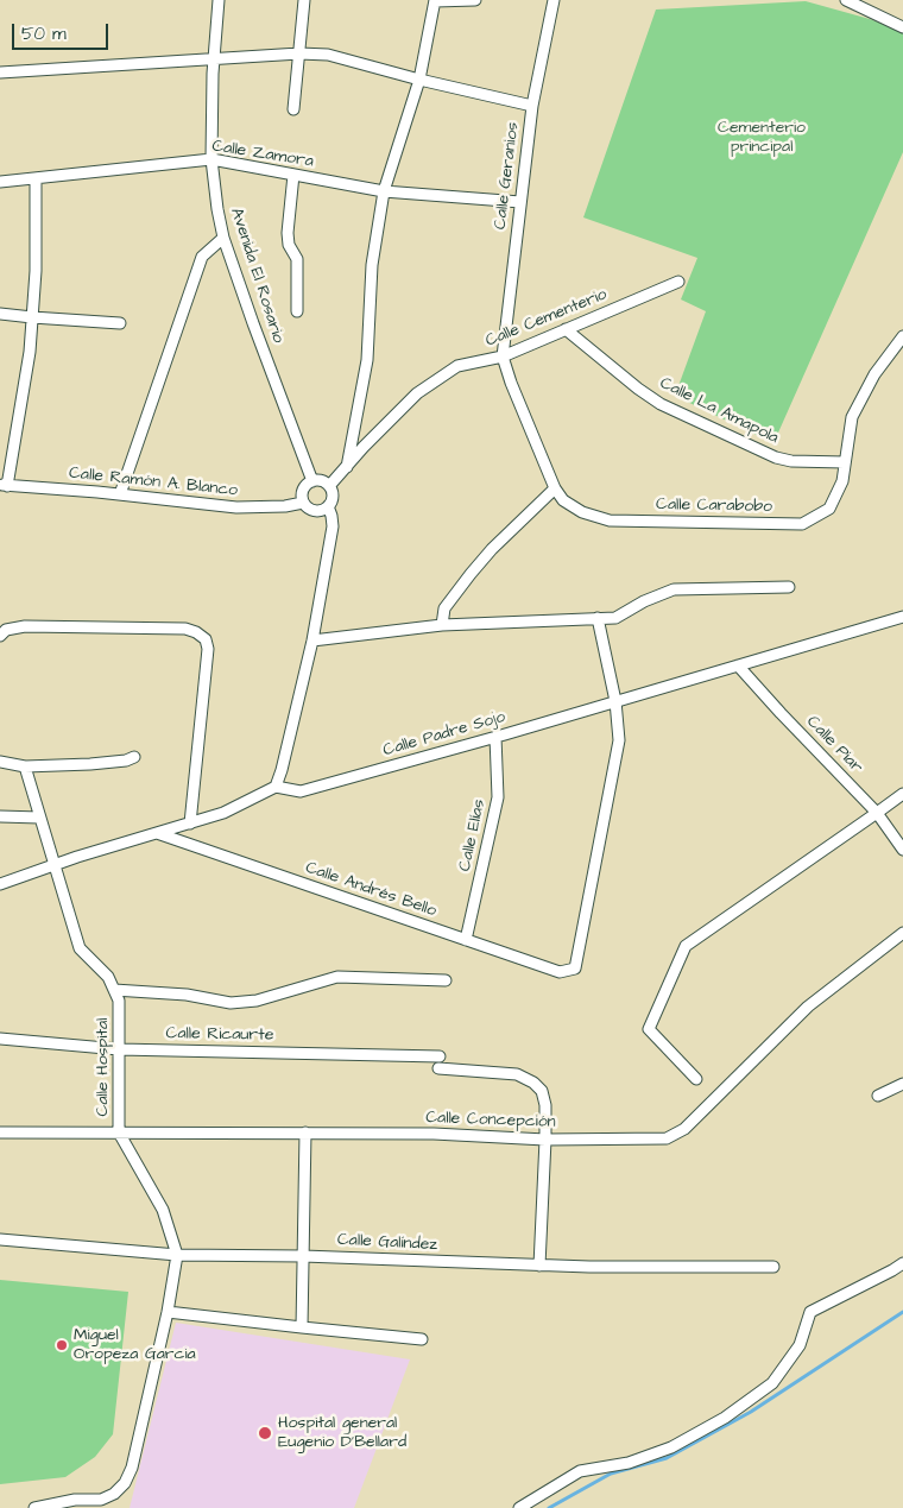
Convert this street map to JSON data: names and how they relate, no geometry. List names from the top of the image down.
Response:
{
  "streets": {
    "street": [
      "Calle Zamora",
      "Calle Geranios",
      "Avenida El Rosario",
      "Calle Cementerio",
      "Calle La Amapola",
      "Calle Ramón A. Blanco",
      "Calle Carabobo",
      "Calle Padre Sojo",
      "Calle Piar",
      "Calle Elías",
      "Calle Andrés Bello",
      "Calle Ricaurte",
      "Calle Hospital",
      "Calle Concepción",
      "Calle Galíndez"
    ]
  },
  "crossings": [
    ["Calle Zamora", "Calle Geranios"],
    ["Calle Zamora", "Avenida El Rosario"],
    ["Calle Geranios", "Calle Cementerio"],
    ["Calle Geranios", "Calle Carabobo"],
    ["Avenida El Rosario", "Calle Cementerio"],
    ["Avenida El Rosario", "Calle Ramón A. Blanco"],
    ["Calle Cementerio", "Calle La Amapola"],
    ["Calle Cementerio", "Calle Ramón A. Blanco"],
    ["Calle Cementerio", "Calle Carabobo"],
    ["Calle La Amapola", "Calle Carabobo"],
    ["Calle Padre Sojo", "Calle Piar"],
    ["Calle Padre Sojo", "Calle Elías"],
    ["Calle Padre Sojo", "Calle Andrés Bello"],
    ["Calle Elías", "Calle Andrés Bello"],
    ["Calle Ricaurte", "Calle Hospital"],
    ["Calle Ricaurte", "Calle Concepción"],
    ["Calle Ricaurte", "Calle Galíndez"],
    ["Calle Hospital", "Calle Concepción"],
    ["Calle Hospital", "Calle Galíndez"]
  ],
  "parks": ["Cementerio principal"],
  "places": ["Miguel Oropeza Garcia", "Hospital general Eugenio D'Bellard"],
  "scale_bar": "50 m"
}
